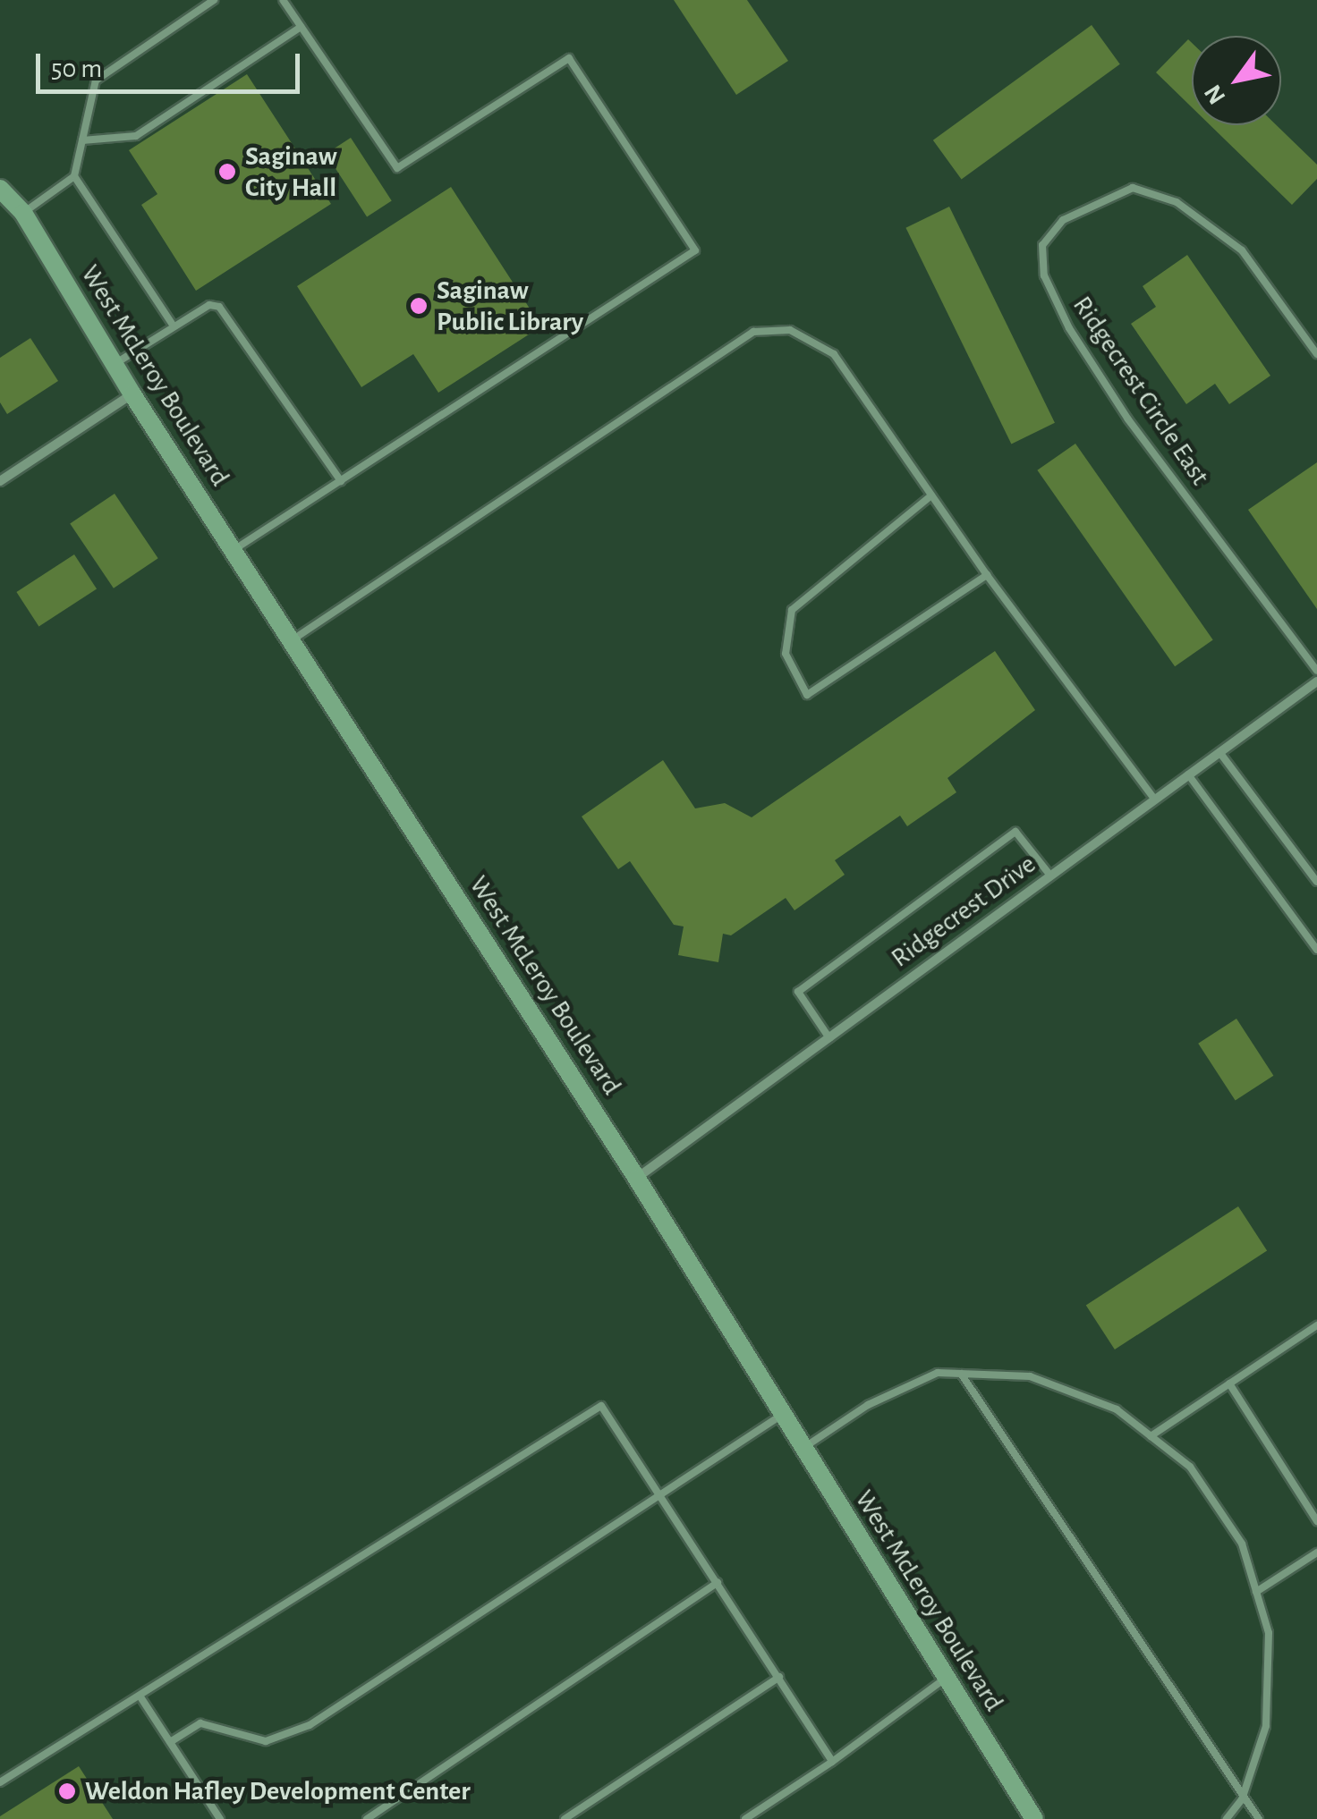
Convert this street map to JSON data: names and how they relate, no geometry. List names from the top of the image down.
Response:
{
  "streets": {
    "main road": ["West McLeroy Boulevard"],
    "street": ["Ridgecrest Drive"],
    "lane": ["Ridgecrest Circle East"]
  },
  "crossings": [
    ["West McLeroy Boulevard", "Ridgecrest Drive"]
  ],
  "places": ["Saginaw City Hall", "Saginaw Public Library", "Weldon Hafley Development Center"],
  "scale_bar": "50 m",
  "north": "bottom left"
}
